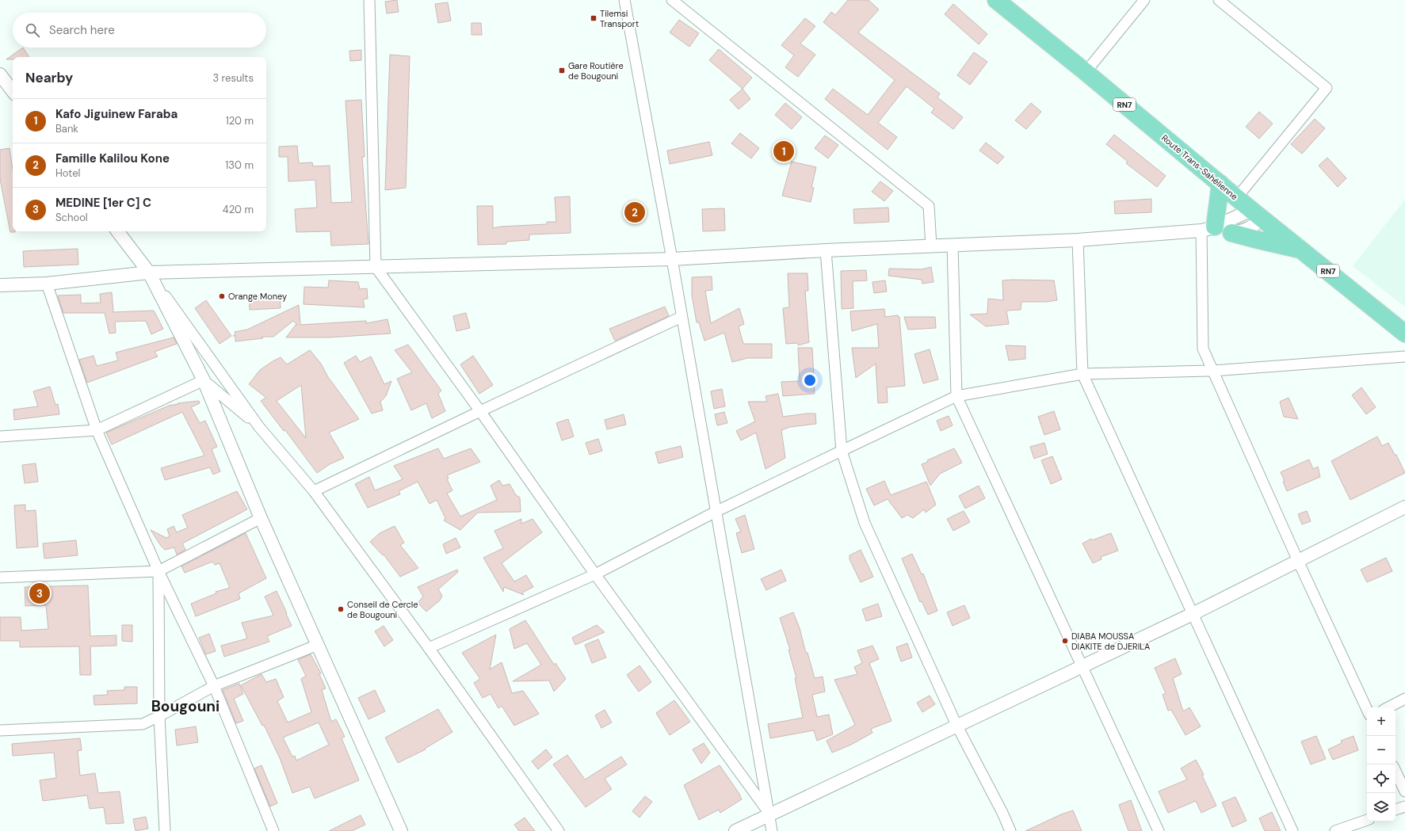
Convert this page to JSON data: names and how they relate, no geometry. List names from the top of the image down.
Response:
{
  "streets": {
    "highway": ["RN7", "Route Trans-Sahélienne"]
  },
  "districts": ["Bougouni"],
  "places": {
    "transit": ["Tilemsi Transport", "Gare Routière de Bougouni"],
    "other": ["Orange Money", "Conseil de Cercle de Bougouni", "DIABA MOUSSA DIAKITE de DJERILA"]
  },
  "page": {
    "search": "Search here",
    "heading": ["Nearby", "3 results"],
    "list": [
      {
        "mark": "1",
        "name": "Kafo Jiguinew Faraba",
        "note": "Bank",
        "value": "120 m"
      },
      {
        "mark": "2",
        "name": "Famille Kalilou Kone",
        "note": "Hotel",
        "value": "130 m"
      },
      {
        "mark": "3",
        "name": "MEDINE [1er C] C",
        "note": "School",
        "value": "420 m"
      }
    ],
    "pins": ["1", "2", "3"],
    "map_buttons": ["+", "−"]
  }
}
